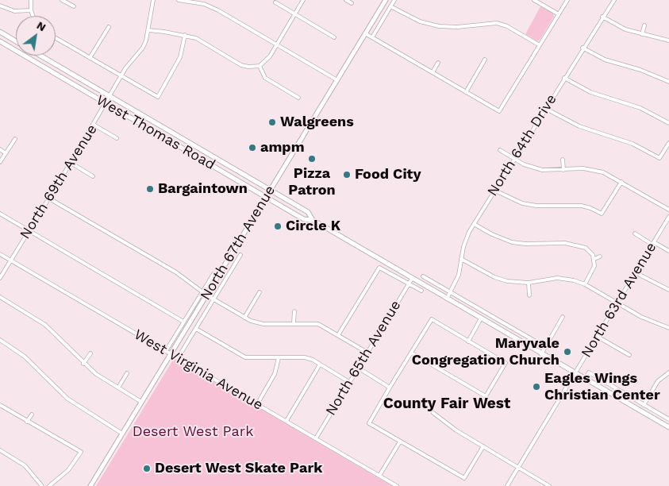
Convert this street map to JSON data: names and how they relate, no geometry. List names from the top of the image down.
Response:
{
  "streets": {
    "main road": ["West Thomas Road", "North 67th Avenue"],
    "street": [
      "North 64th Drive",
      "North 69th Avenue",
      "North 63rd Avenue",
      "North 65th Avenue",
      "West Virginia Avenue"
    ]
  },
  "crossings": [
    ["West Thomas Road", "North 64th Drive"],
    ["West Thomas Road", "North 69th Avenue"],
    ["West Thomas Road", "North 67th Avenue"],
    ["West Thomas Road", "North 63rd Avenue"],
    ["West Thomas Road", "North 65th Avenue"],
    ["North 69th Avenue", "West Virginia Avenue"],
    ["North 67th Avenue", "West Virginia Avenue"],
    ["North 65th Avenue", "West Virginia Avenue"]
  ],
  "districts": ["County Fair West"],
  "parks": ["Desert West Park"],
  "places": [
    "Walgreens",
    "ampm",
    "Pizza Patron",
    "Food City",
    "Bargaintown",
    "Circle K",
    "Maryvale Congregation Church",
    "Eagles Wings Christian Center",
    "Desert West Skate Park"
  ],
  "north": "top right"
}
